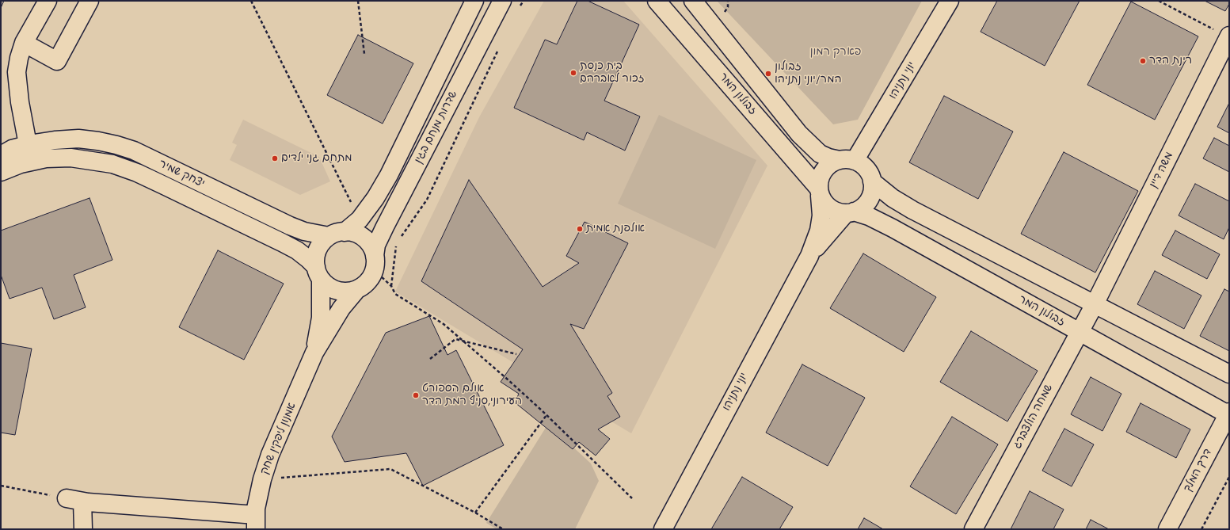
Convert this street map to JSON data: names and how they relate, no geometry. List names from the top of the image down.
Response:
{
  "streets": {
    "street": [
      "יוני נתניהו",
      "זבולון המר",
      "שדרות מנחם בגין",
      "משה דיין",
      "יצחק שמיר",
      "שמחה הולצברג",
      "אמנון ליפקין שחק",
      "דרך המלך"
    ]
  },
  "crossings": [
    ["יוני נתניהו", "זבולון המר"],
    ["זבולון המר", "שמחה הולצברג"],
    ["זבולון המר", "דרך המלך"],
    ["שדרות מנחם בגין", "יצחק שמיר"],
    ["שדרות מנחם בגין", "אמנון ליפקין שחק"],
    ["משה דיין", "שמחה הולצברג"],
    ["יצחק שמיר", "אמנון ליפקין שחק"]
  ],
  "parks": ["פארק רמון"],
  "places": [
    "רינת הדר",
    "בית כנסת זכור לאברהם",
    "זבולון המר/יוני נתניהו",
    "מתחם גני ילדים",
    "אולפנת אמית",
    "אולם הספורט העירוני,סניף רמת הדר"
  ]
}
